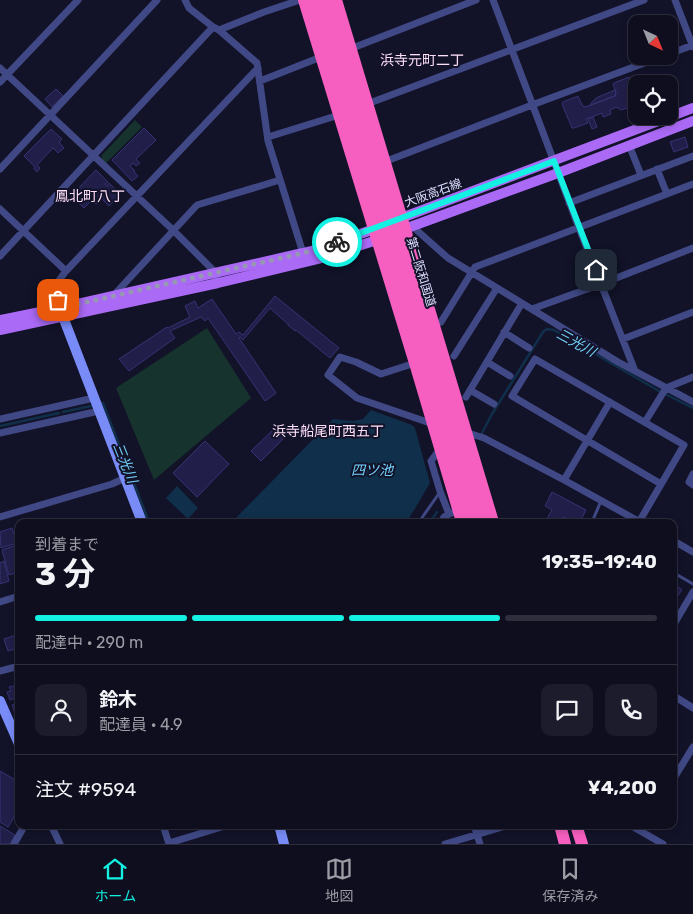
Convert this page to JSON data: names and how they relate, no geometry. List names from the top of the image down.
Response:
{
  "streets": {
    "highway": ["第二阪和国道"],
    "main road": ["大阪高石線"]
  },
  "districts": ["浜寺元町二丁", "鳳北町八丁", "浜寺船尾町西五丁"],
  "water": ["三光川", "四ツ池"],
  "north": "bottom right",
  "page": {
    "heading": ["3 分", "到着まで", "19:35–19:40"],
    "panel": [
      "鈴木",
      "配達員 · 4.9",
      "注文 #9594",
      "¥4,200"
    ],
    "bar": "配達中 · 290 m",
    "tabs": ["ホーム", "地図", "保存済み"]
  }
}
